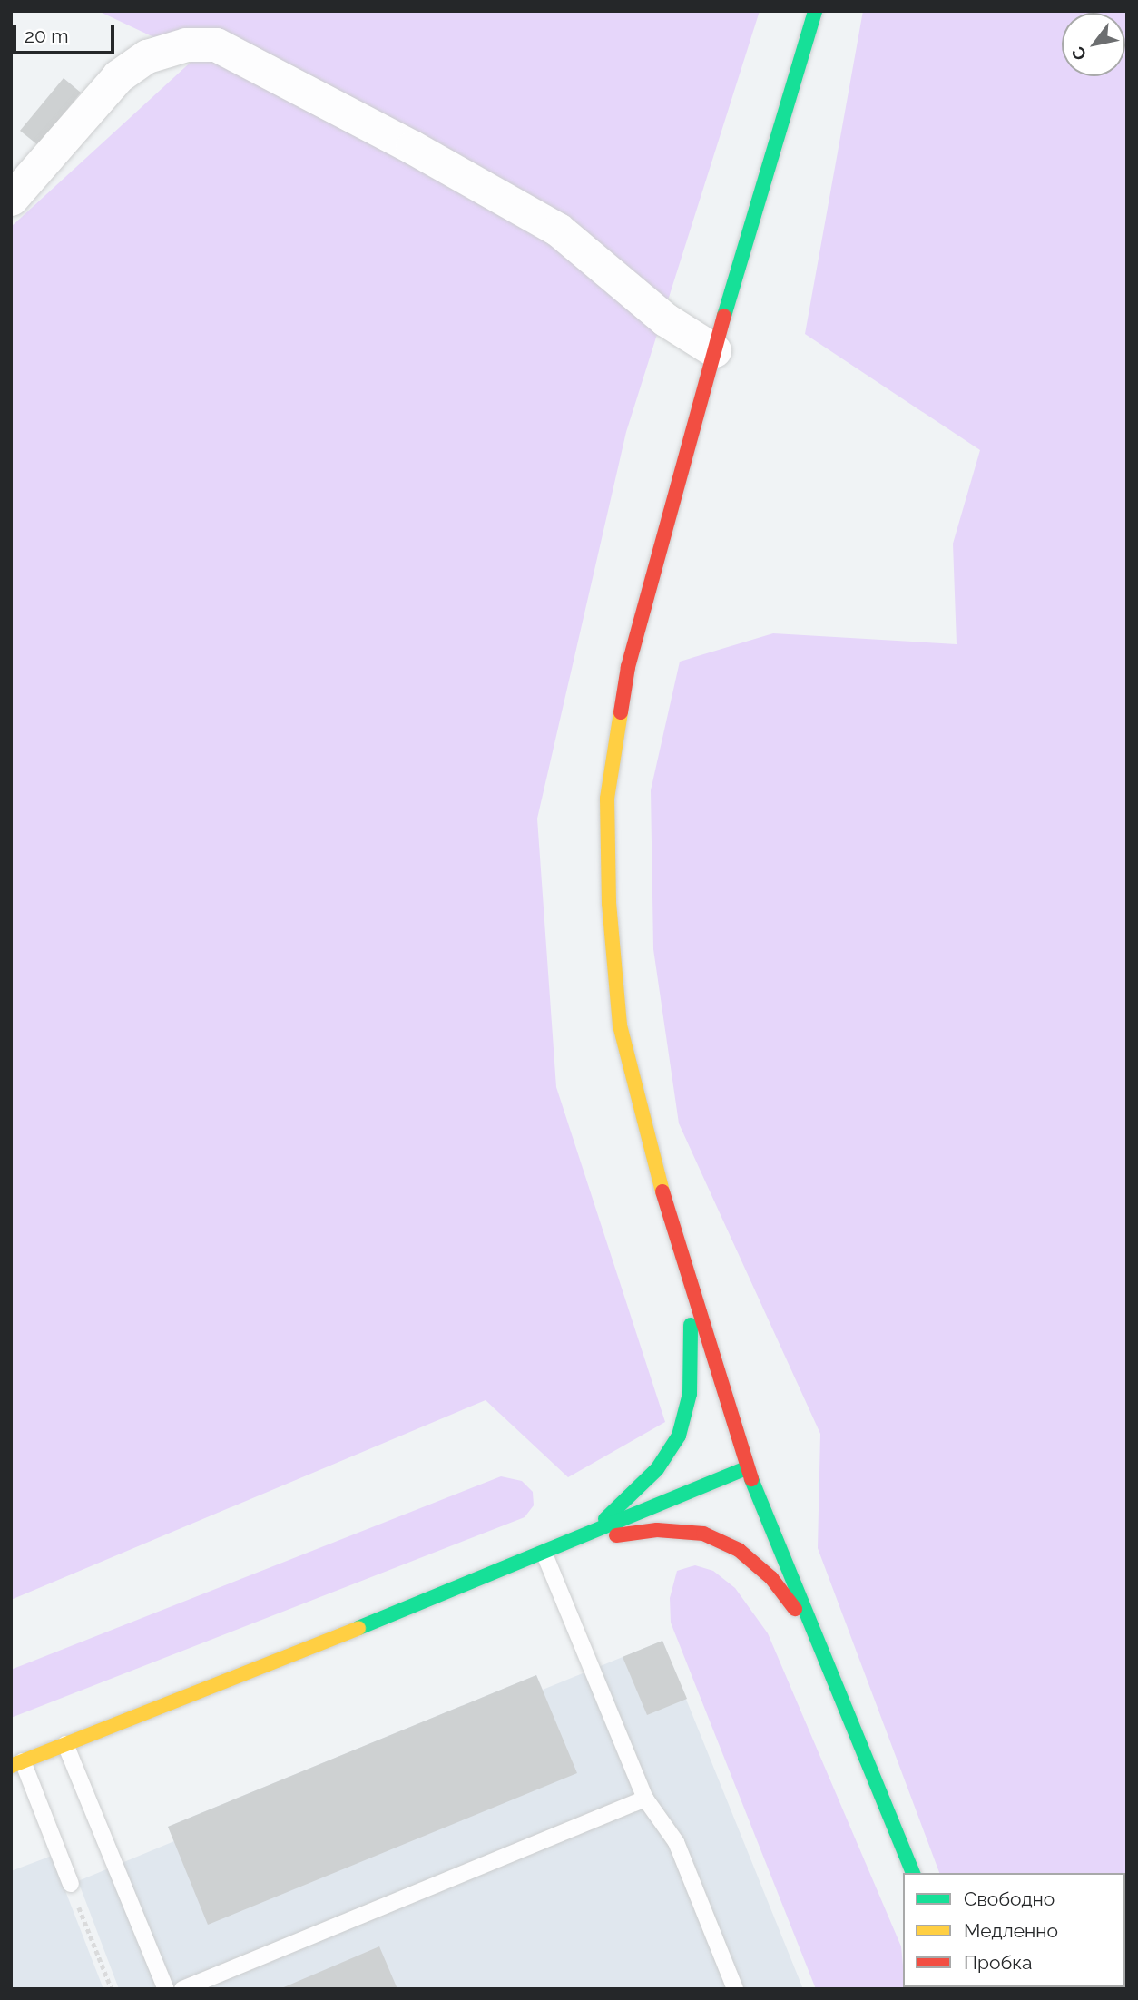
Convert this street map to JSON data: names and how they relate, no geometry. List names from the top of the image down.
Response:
{
  "legend": ["Свободно", "Медленно", "Пробка"],
  "scale_bar": "20 m",
  "north": "bottom left"
}
